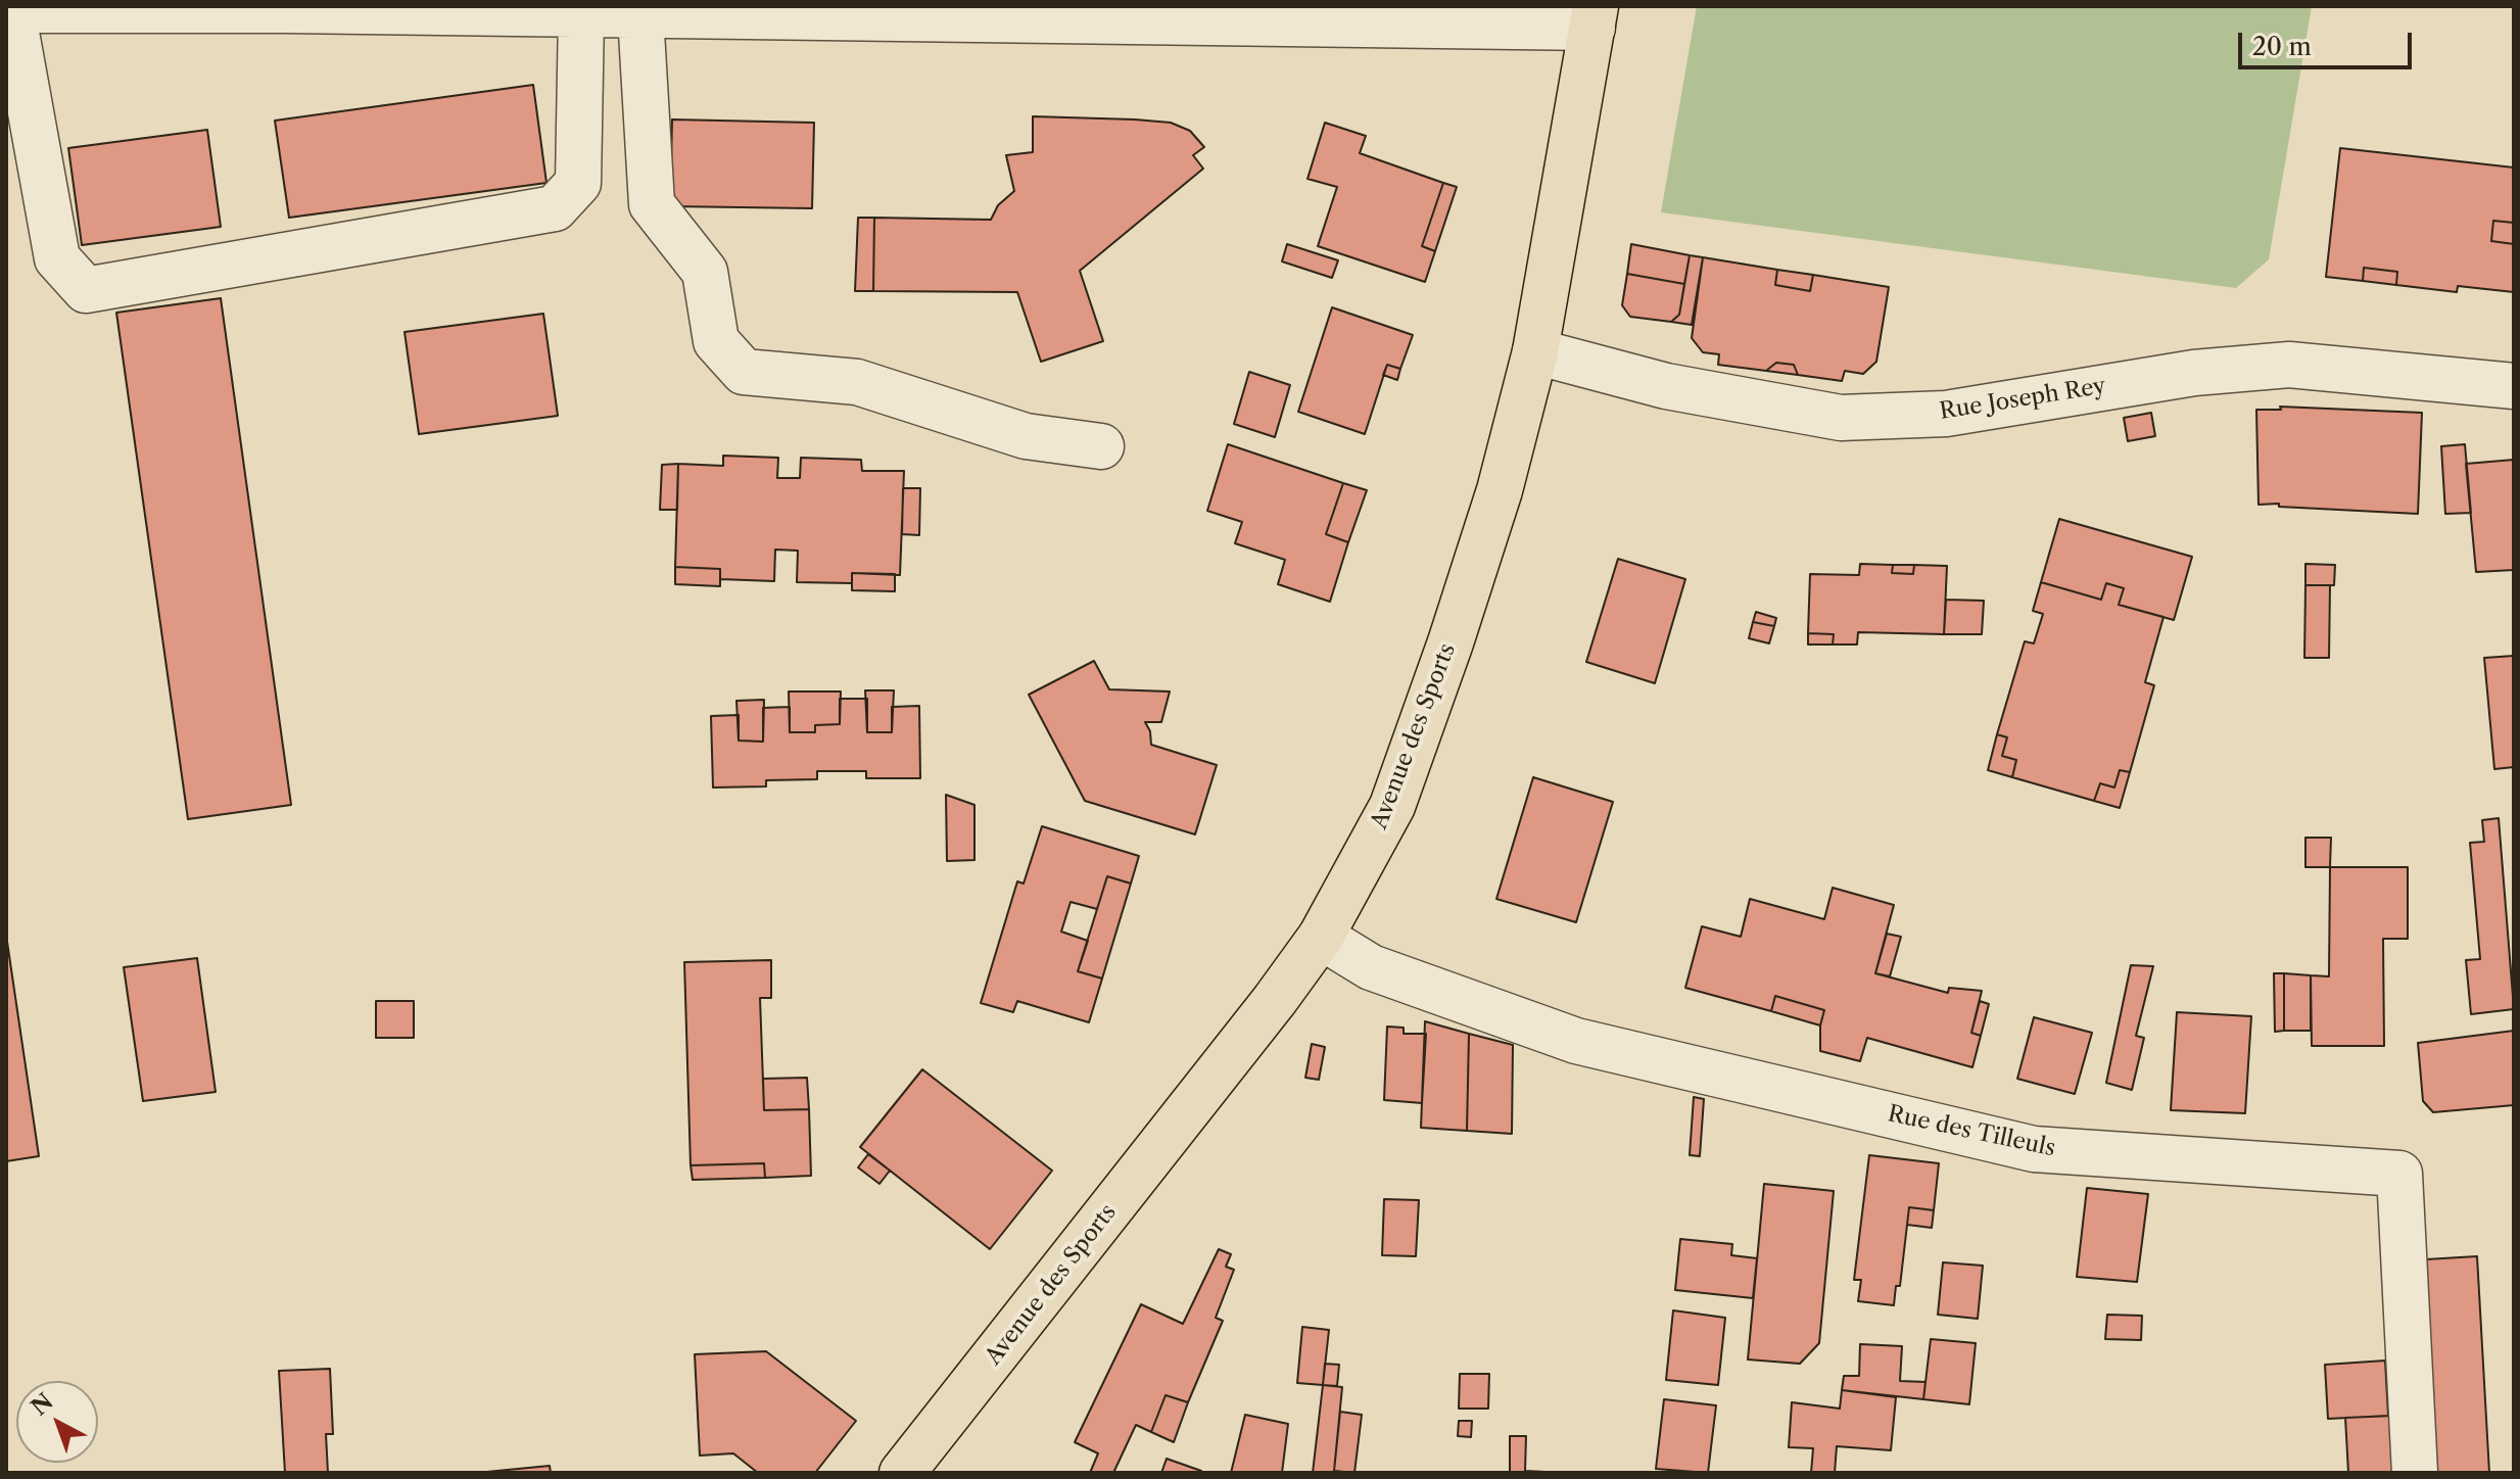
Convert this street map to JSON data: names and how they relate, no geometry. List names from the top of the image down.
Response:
{
  "streets": {
    "main road": ["Avenue des Sports"],
    "street": ["Rue Joseph Rey", "Rue des Tilleuls"]
  },
  "crossings": [
    ["Rue Joseph Rey", "Avenue des Sports"],
    ["Avenue des Sports", "Rue des Tilleuls"]
  ],
  "scale_bar": "20 m",
  "north": "top left"
}
